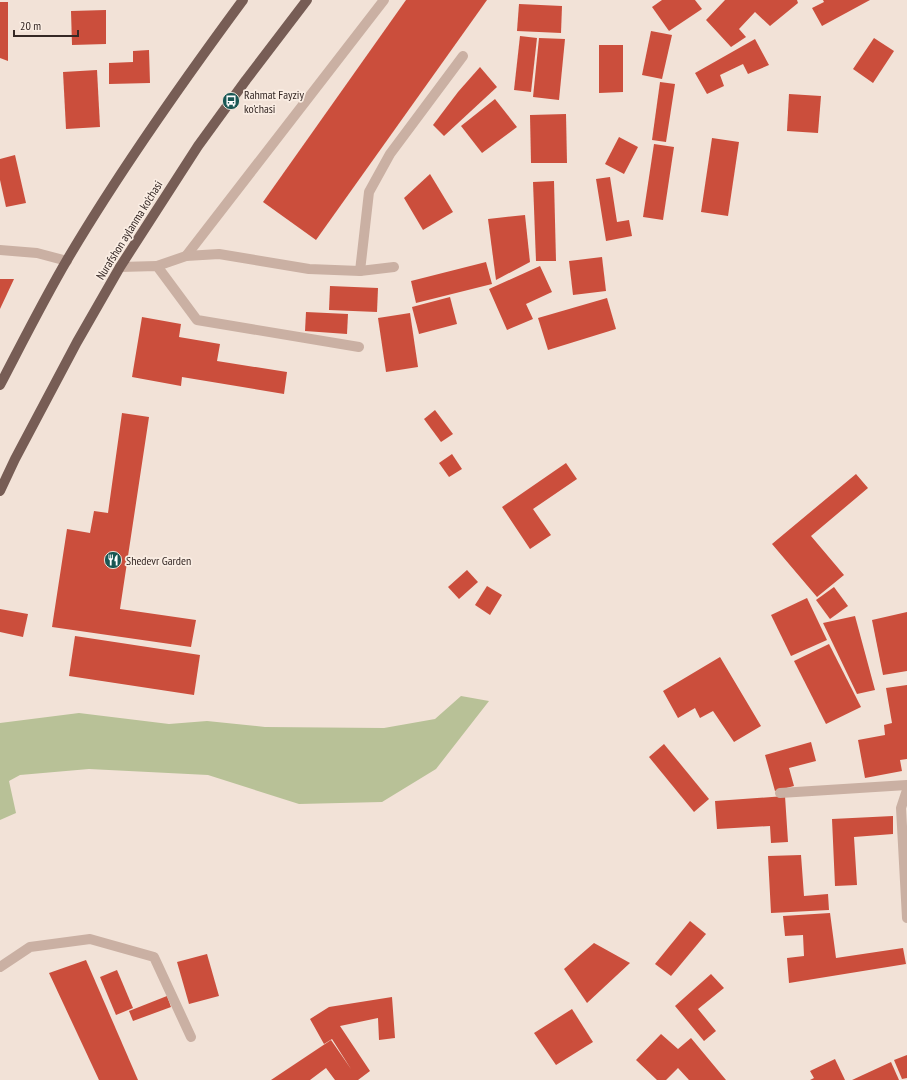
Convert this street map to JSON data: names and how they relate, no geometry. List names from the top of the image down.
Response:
{
  "streets": {
    "main road": ["Nurafshon aylanma ko'chasi"]
  },
  "places": {
    "bus stop": ["Rahmat Fayziy ko'chasi"],
    "restaurant": ["Shedevr Garden"]
  },
  "scale_bar": "20 m"
}
